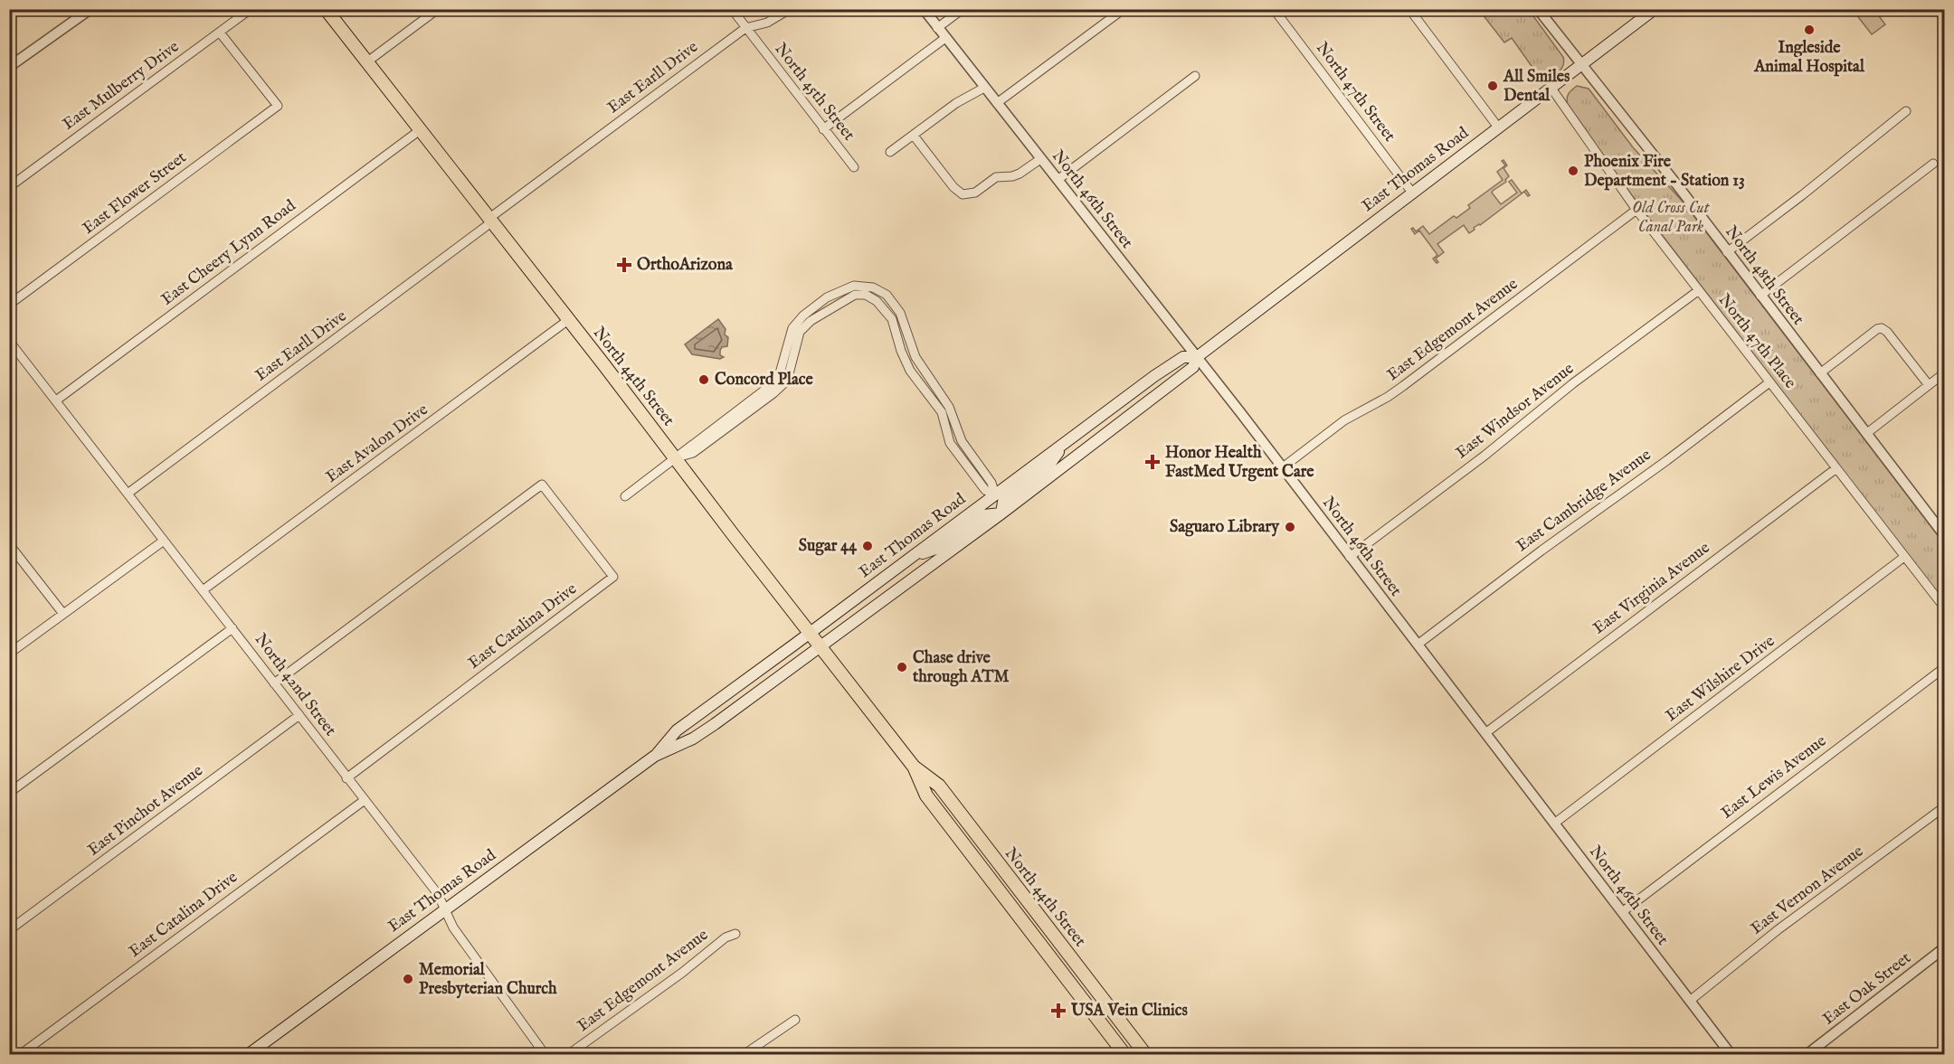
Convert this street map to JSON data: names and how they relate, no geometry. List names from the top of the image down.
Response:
{
  "streets": {
    "main road": ["East Thomas Road", "North 44th Street"],
    "street": [
      "East Earll Drive",
      "East Mulberry Drive",
      "North 45th Street",
      "North 47th Street",
      "East Flower Street",
      "North 46th Street",
      "East Cheery Lynn Road",
      "North 48th Street",
      "East Edgemont Avenue",
      "North 47th Place",
      "East Windsor Avenue",
      "East Avalon Drive",
      "East Cambridge Avenue",
      "East Virginia Avenue",
      "East Catalina Drive",
      "East Wilshire Drive",
      "North 42nd Street",
      "East Lewis Avenue",
      "East Pinchot Avenue",
      "East Vernon Avenue",
      "East Oak Street"
    ]
  },
  "crossings": [
    ["East Earll Drive", "North 45th Street"],
    ["East Earll Drive", "North 44th Street"],
    ["East Earll Drive", "North 42nd Street"],
    ["East Mulberry Drive", "East Flower Street"],
    ["North 47th Street", "East Thomas Road"],
    ["East Thomas Road", "North 46th Street"],
    ["East Thomas Road", "North 48th Street"],
    ["East Thomas Road", "North 47th Place"],
    ["East Thomas Road", "North 44th Street"],
    ["East Thomas Road", "North 42nd Street"],
    ["North 46th Street", "East Edgemont Avenue"],
    ["North 46th Street", "East Windsor Avenue"],
    ["North 46th Street", "East Cambridge Avenue"],
    ["North 46th Street", "East Virginia Avenue"],
    ["North 46th Street", "East Wilshire Drive"],
    ["North 46th Street", "East Lewis Avenue"],
    ["North 46th Street", "East Vernon Avenue"],
    ["East Cheery Lynn Road", "North 44th Street"],
    ["East Cheery Lynn Road", "North 42nd Street"],
    ["East Edgemont Avenue", "North 47th Place"],
    ["North 47th Place", "East Windsor Avenue"],
    ["North 47th Place", "East Cambridge Avenue"],
    ["North 47th Place", "East Virginia Avenue"],
    ["North 47th Place", "East Wilshire Drive"],
    ["North 44th Street", "East Avalon Drive"],
    ["East Avalon Drive", "North 42nd Street"],
    ["East Catalina Drive", "North 42nd Street"],
    ["North 42nd Street", "East Pinchot Avenue"]
  ],
  "parks": ["Old Cross Cut Canal Park"],
  "places": {
    "other": [
      "Ingleside Animal Hospital",
      "All Smiles Dental",
      "Phoenix Fire Department - Station 13",
      "Concord Place",
      "Saguaro Library",
      "Sugar 44",
      "Chase drive through ATM",
      "Memorial Presbyterian Church"
    ],
    "health": ["OrthoArizona", "Honor Health FastMed Urgent Care", "USA Vein Clinics"]
  }
}
